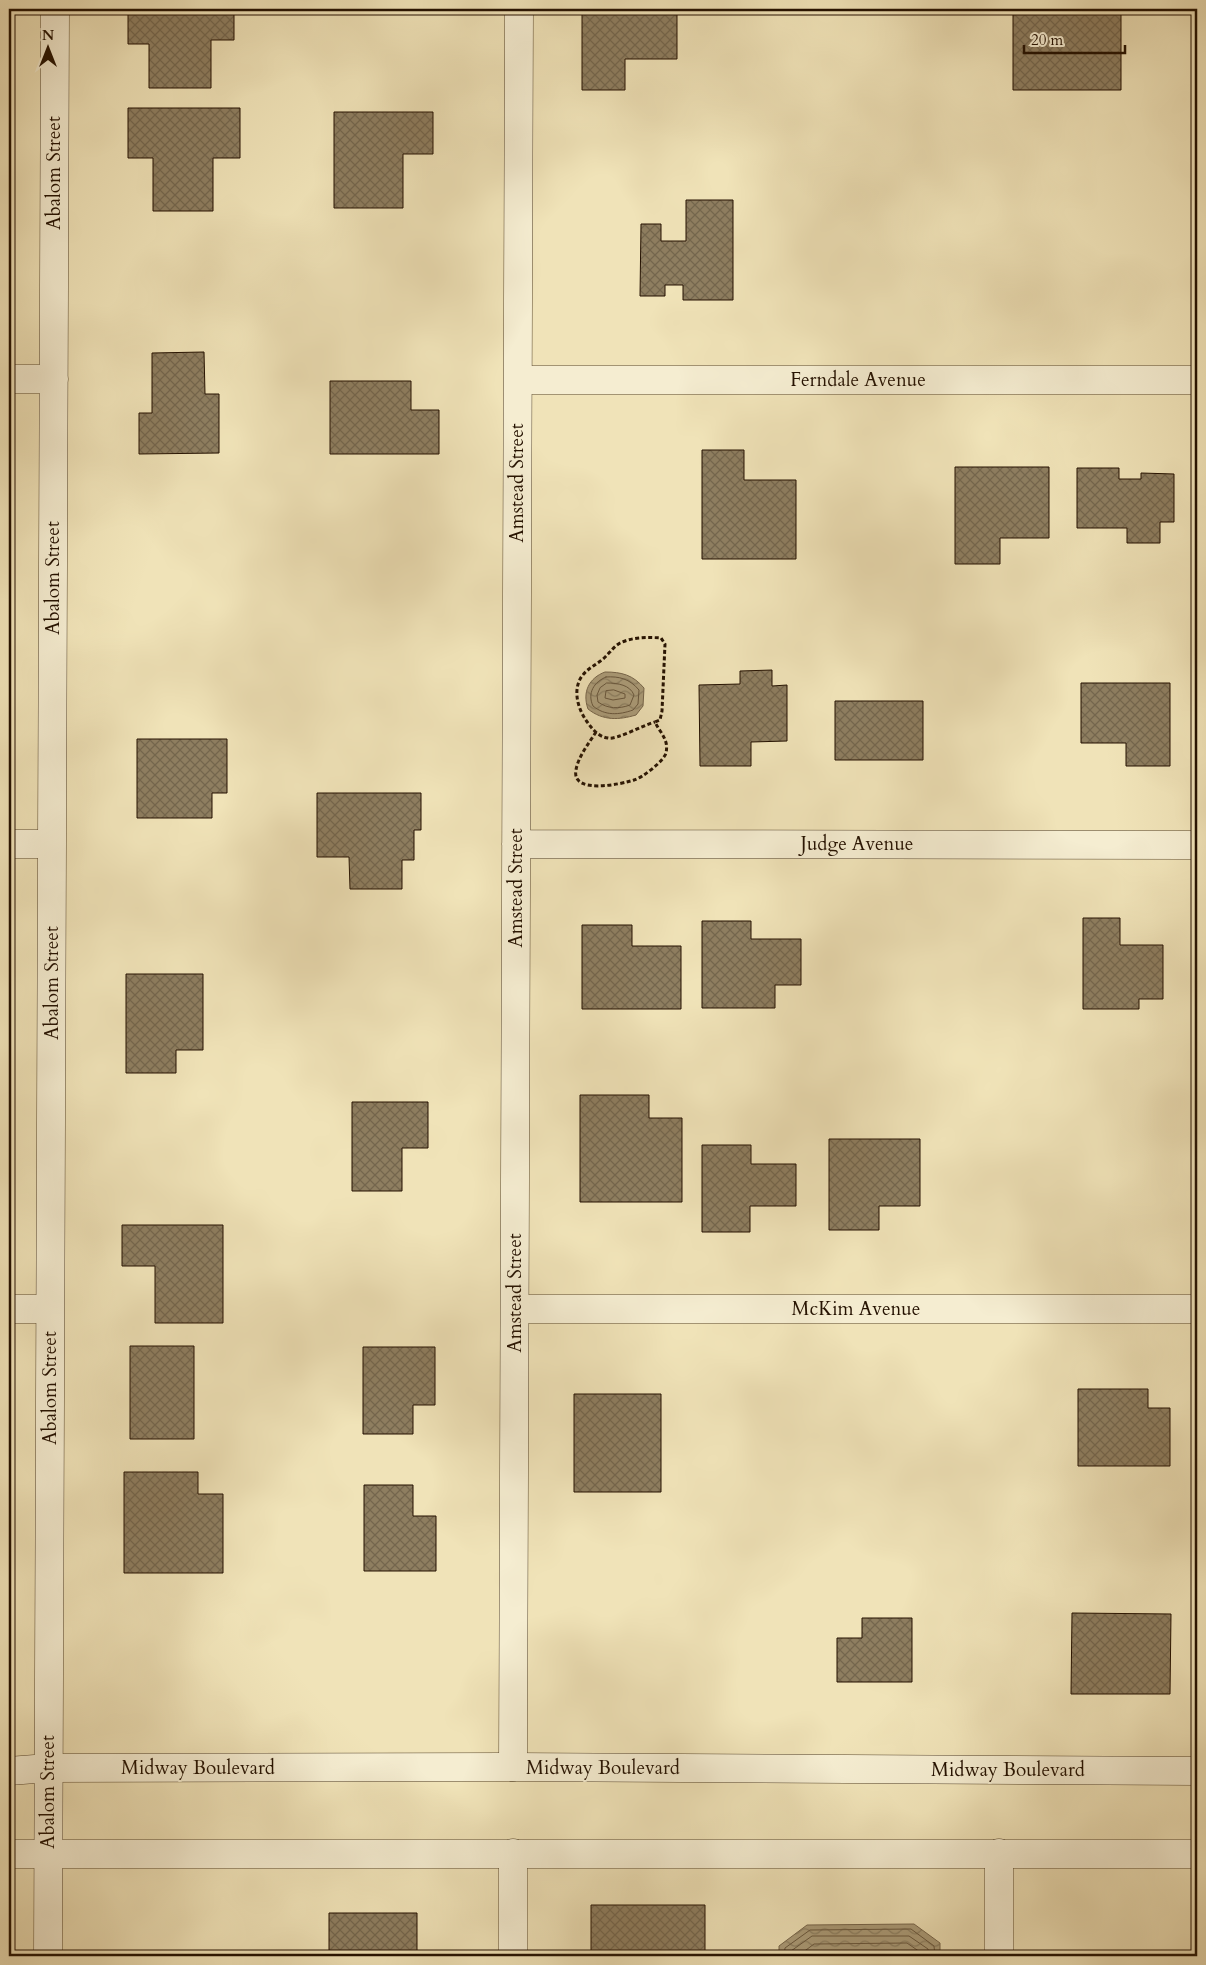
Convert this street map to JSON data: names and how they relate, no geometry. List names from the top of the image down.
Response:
{
  "streets": {
    "street": [
      "Abalom Street",
      "Ferndale Avenue",
      "Amstead Street",
      "Judge Avenue",
      "McKim Avenue",
      "Midway Boulevard"
    ]
  },
  "crossings": [
    ["Abalom Street", "Midway Boulevard"],
    ["Ferndale Avenue", "Amstead Street"],
    ["Amstead Street", "Judge Avenue"],
    ["Amstead Street", "McKim Avenue"],
    ["Amstead Street", "Midway Boulevard"]
  ],
  "scale_bar": "20 m",
  "north": "top"
}
